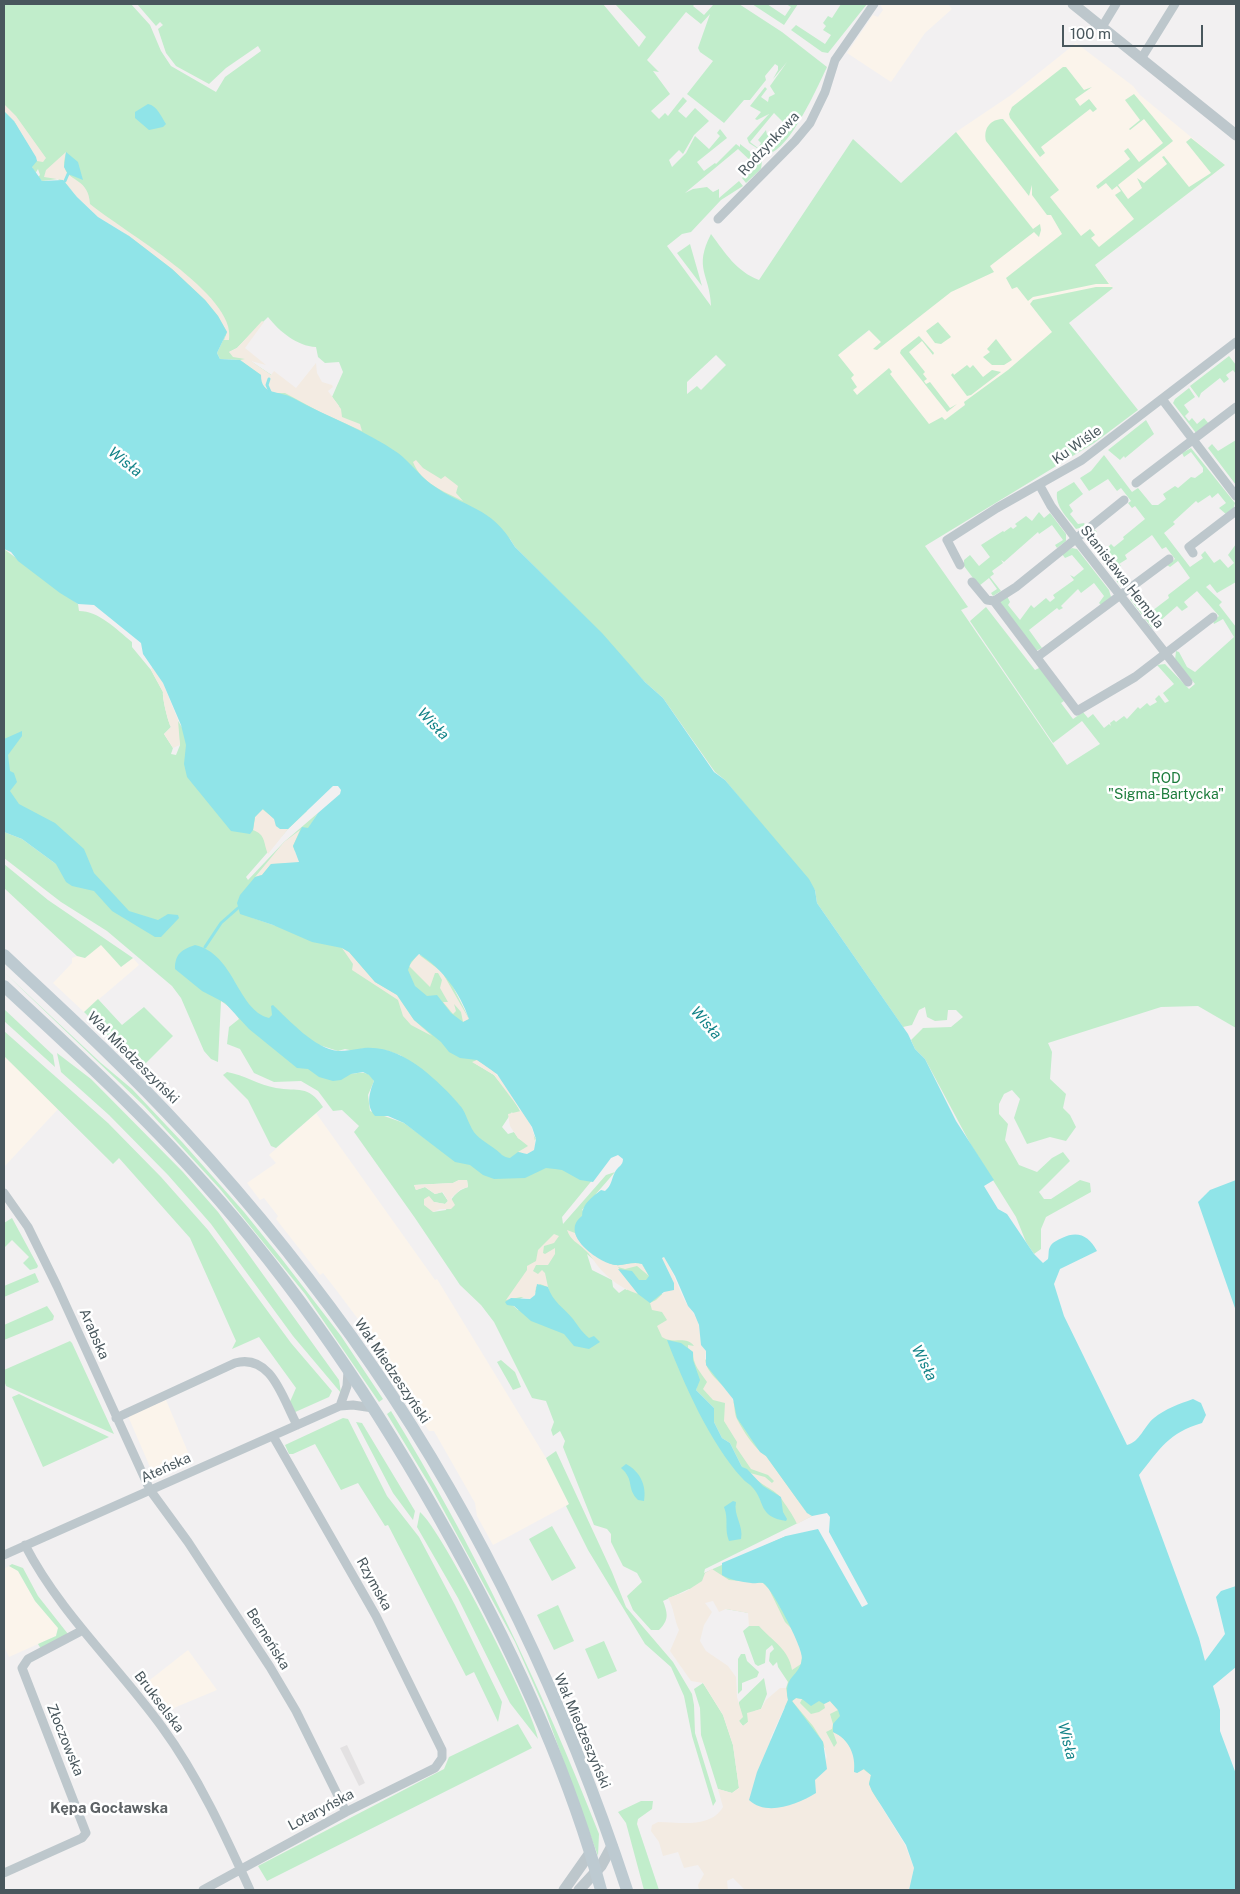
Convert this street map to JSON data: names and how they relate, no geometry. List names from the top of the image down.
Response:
{
  "streets": {
    "main road": ["Wał Miedzeszyński"],
    "street": [
      "Rodzynkowa",
      "Ku Wiśle",
      "Stanisława Hempla",
      "Arabska",
      "Ateńska",
      "Rzymska",
      "Berneńska",
      "Brukselska",
      "Złoczowska",
      "Lotaryńska"
    ]
  },
  "crossings": [
    ["Ku Wiśle", "Stanisława Hempla"],
    ["Arabska", "Ateńska"],
    ["Arabska", "Berneńska"],
    ["Ateńska", "Rzymska"],
    ["Ateńska", "Berneńska"],
    ["Ateńska", "Brukselska"],
    ["Rzymska", "Lotaryńska"],
    ["Berneńska", "Lotaryńska"],
    ["Brukselska", "Złoczowska"],
    ["Brukselska", "Lotaryńska"]
  ],
  "districts": ["Kępa Gocławska"],
  "water": ["Wisła"],
  "parks": ["ROD \"Sigma-Bartycka\""],
  "scale_bar": "100 m"
}
